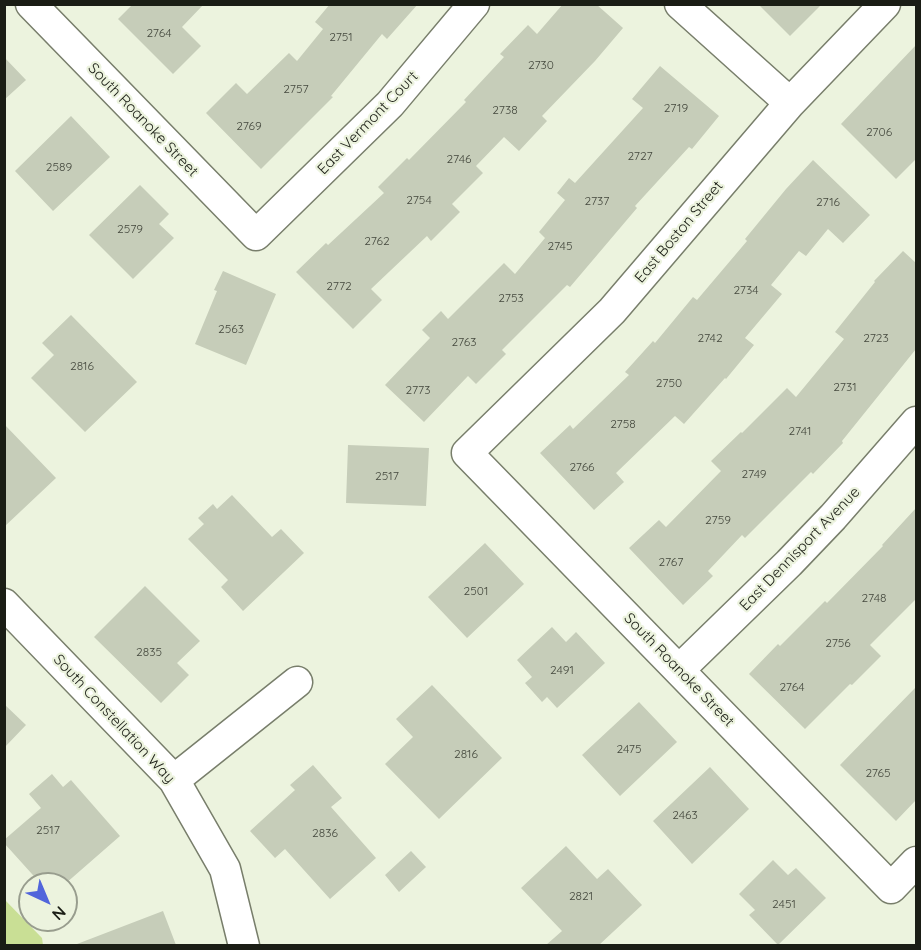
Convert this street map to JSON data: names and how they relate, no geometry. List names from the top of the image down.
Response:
{
  "streets": {
    "street": [
      "South Roanoke Street",
      "East Vermont Court",
      "East Boston Street",
      "East Dennisport Avenue",
      "South Constellation Way"
    ]
  },
  "crossings": [
    ["South Roanoke Street", "East Vermont Court"],
    ["South Roanoke Street", "East Boston Street"],
    ["South Roanoke Street", "East Dennisport Avenue"]
  ],
  "house_numbers": [
    "2764",
    "2751",
    "2730",
    "2757",
    "2719",
    "2738",
    "2769",
    "2706",
    "2727",
    "2746",
    "2589",
    "2754",
    "2737",
    "2716",
    "2579",
    "2762",
    "2745",
    "2772",
    "2734",
    "2753",
    "2563",
    "2742",
    "2723",
    "2763",
    "2816",
    "2750",
    "2731",
    "2773",
    "2758",
    "2741",
    "2766",
    "2749",
    "2517",
    "2759",
    "2767",
    "2501",
    "2748",
    "2756",
    "2835",
    "2491",
    "2764",
    "2475",
    "2816",
    "2765",
    "2463",
    "2517",
    "2836",
    "2821",
    "2451"
  ],
  "north": "bottom right"
}
